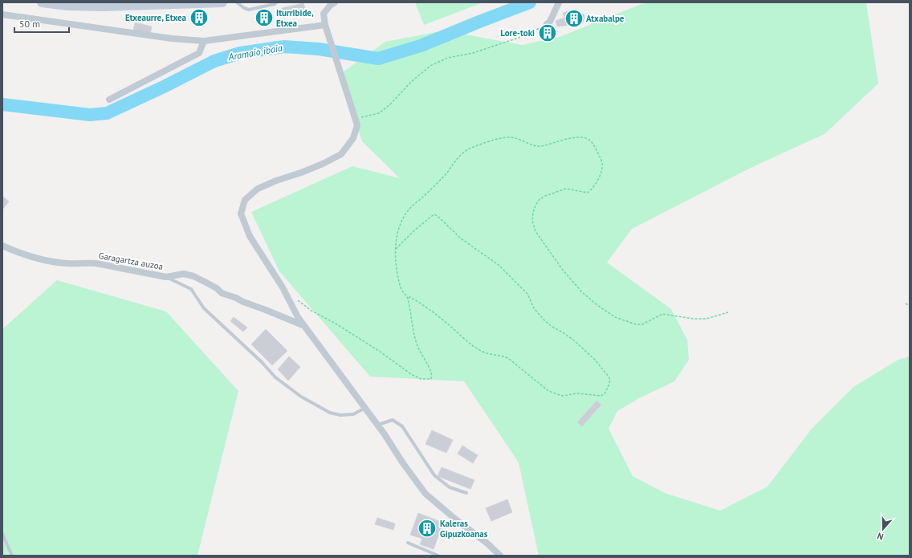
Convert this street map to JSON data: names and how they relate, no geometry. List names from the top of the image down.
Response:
{
  "streets": {
    "street": ["Garagartza auzoa"]
  },
  "water": ["Aramaio ibaia"],
  "places": {
    "building": [
      "Etxeaurre, Etxea",
      "Iturribide, Etxea",
      "Atxabalpe",
      "Lore-toki",
      "Kaleras Gipuzkoanas"
    ]
  },
  "scale_bar": "50 m",
  "north": "bottom"
}
